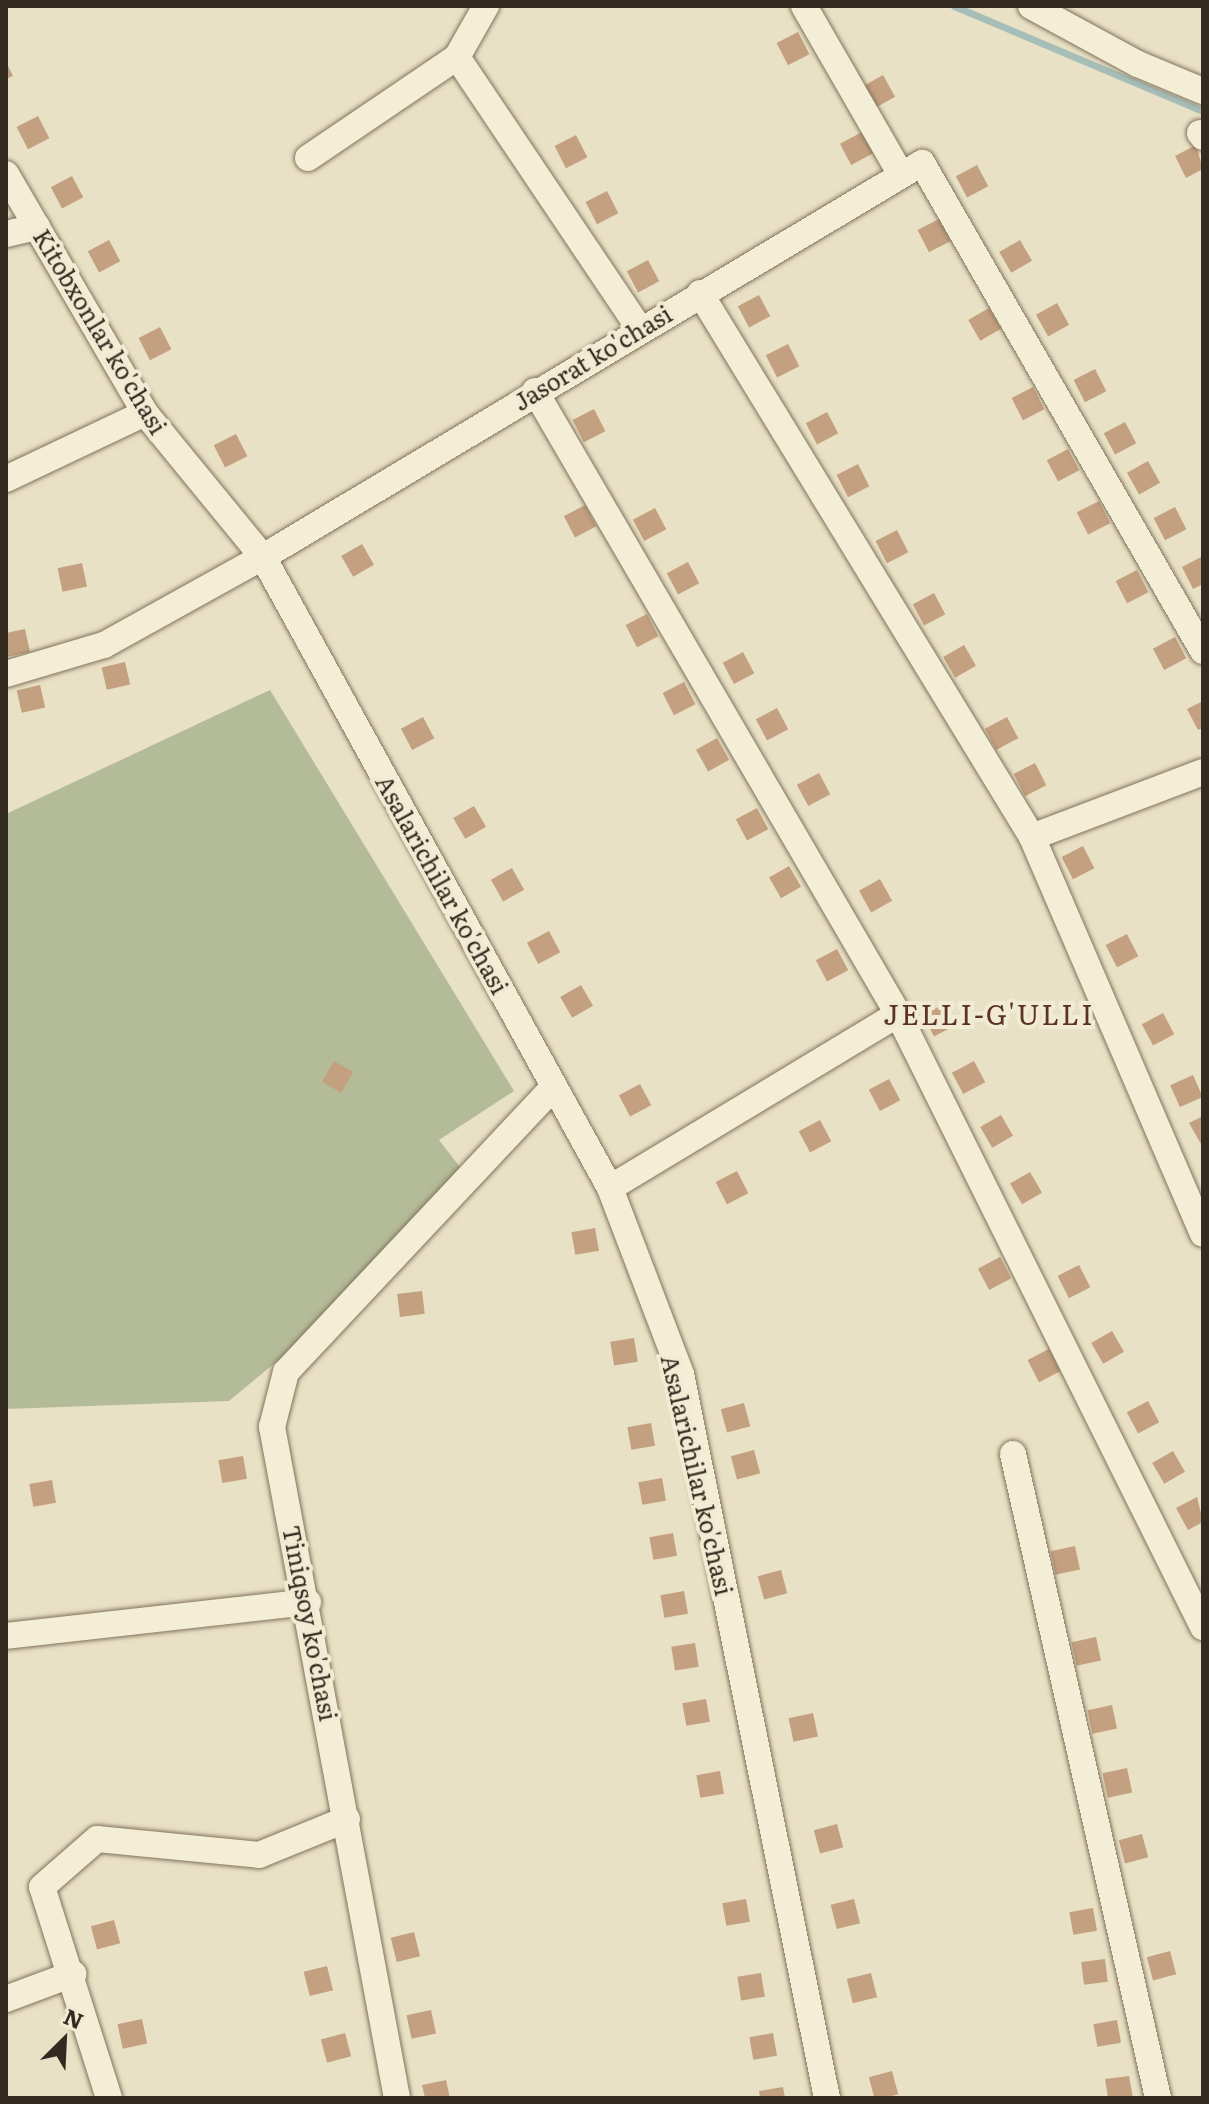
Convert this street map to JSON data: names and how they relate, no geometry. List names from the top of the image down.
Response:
{
  "streets": {
    "street": [
      "Kitobxonlar ko'chasi",
      "Jasorat ko'chasi",
      "Asalarichilar ko'chasi",
      "Tiniqsoy ko'chasi"
    ]
  },
  "crossings": [
    ["Kitobxonlar ko'chasi", "Jasorat ko'chasi"],
    ["Kitobxonlar ko'chasi", "Asalarichilar ko'chasi"],
    ["Jasorat ko'chasi", "Asalarichilar ko'chasi"],
    ["Asalarichilar ko'chasi", "Tiniqsoy ko'chasi"]
  ],
  "districts": ["JELLI-G'ULLI"],
  "north": "top right"
}
